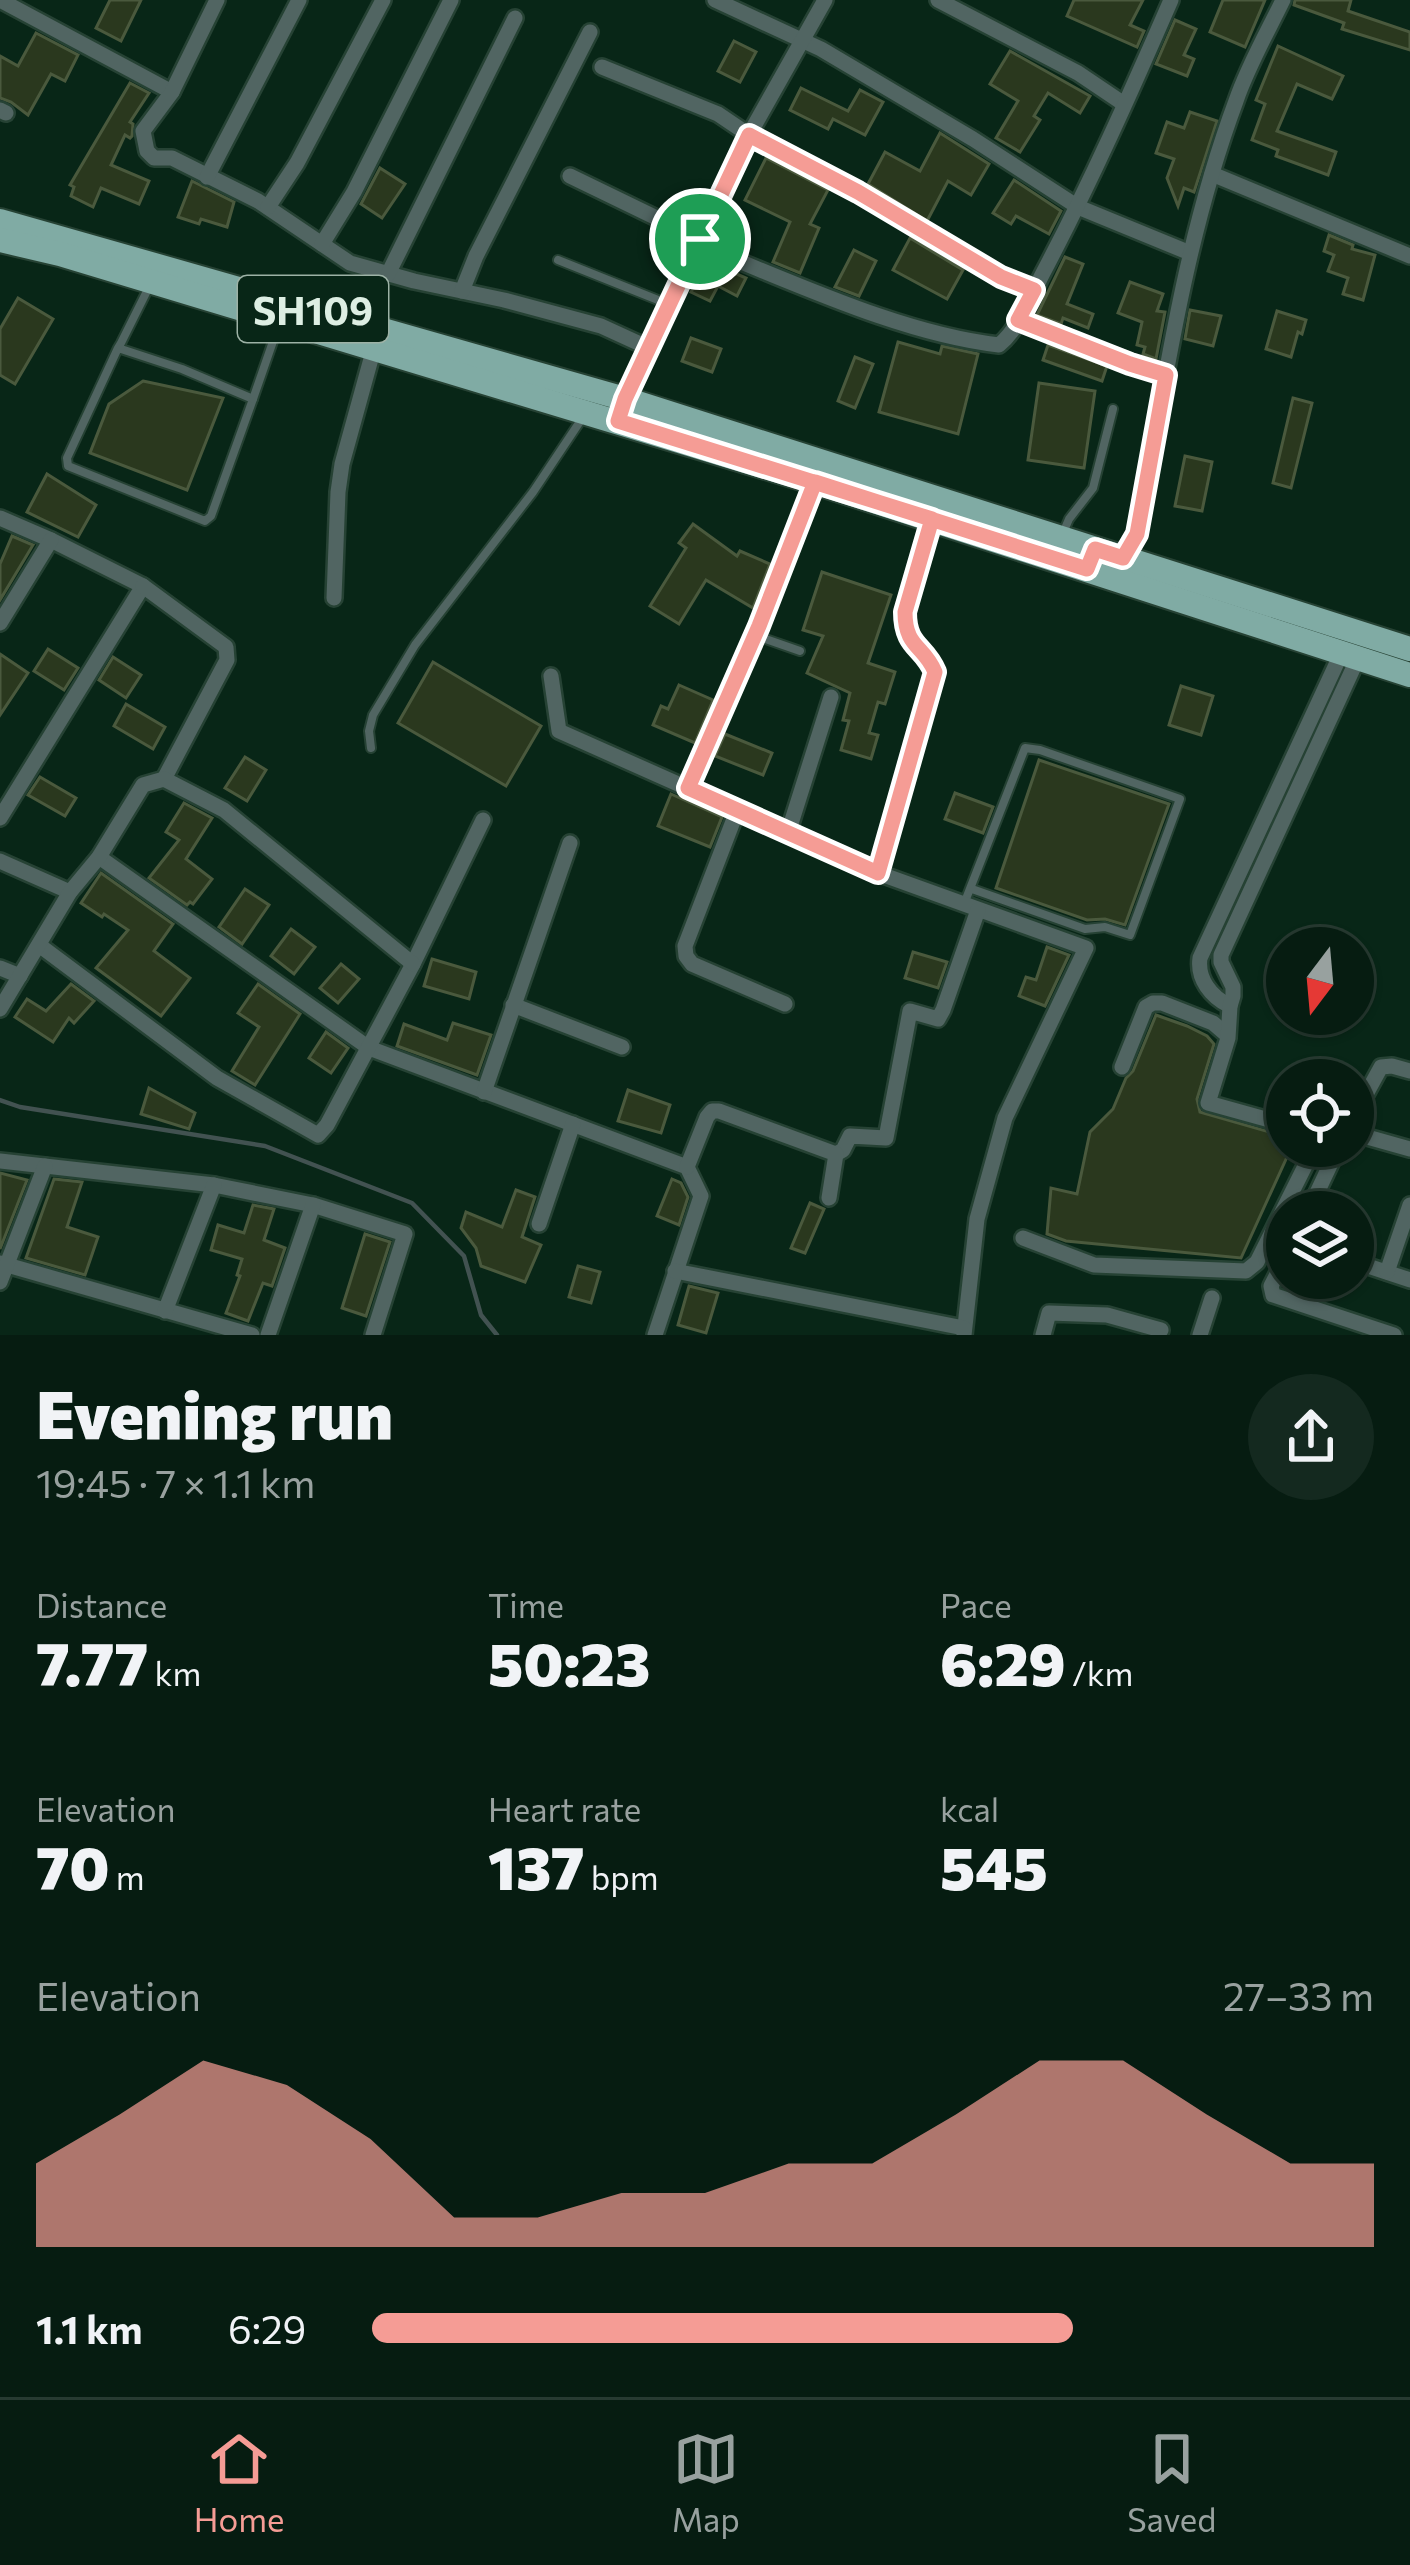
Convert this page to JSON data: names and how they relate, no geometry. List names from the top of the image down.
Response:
{
  "streets": {
    "main road": ["SH109"]
  },
  "north": "bottom",
  "page": {
    "heading": ["Evening run", "19:45 · 7 × 1.1 km"],
    "stats": [
      ["Distance", "7.77 km"],
      ["Time", "50:23"],
      ["Pace", "6:29 /km"],
      ["Elevation", "70 m"],
      ["Heart rate", "137 bpm"],
      ["kcal", "545"]
    ],
    "chart": ["Elevation", "27–33 m"],
    "list": [
      {
        "name": "1.1 km",
        "note": "6:29"
      }
    ],
    "tabs": ["Home", "Map", "Saved"]
  }
}
